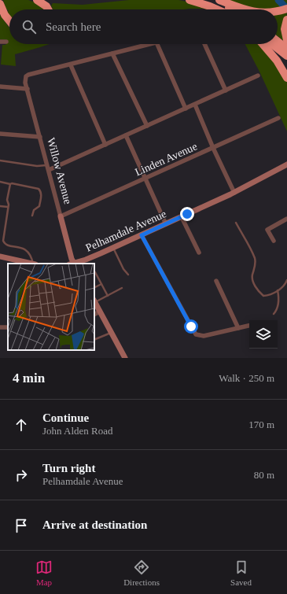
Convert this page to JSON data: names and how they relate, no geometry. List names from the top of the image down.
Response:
{
  "streets": {
    "street": ["Linden Avenue", "Willow Avenue", "Pelhamdale Avenue"]
  },
  "crossings": [
    ["Linden Avenue", "Willow Avenue"]
  ],
  "page": {
    "search": "Search here",
    "heading": ["4 min", "Walk · 250 m"],
    "list": [
      ["Continue", "John Alden Road", "170 m"],
      ["Turn right", "Pelhamdale Avenue", "80 m"],
      "Arrive at destination"
    ],
    "nav": ["Map", "Directions", "Saved"]
  }
}
